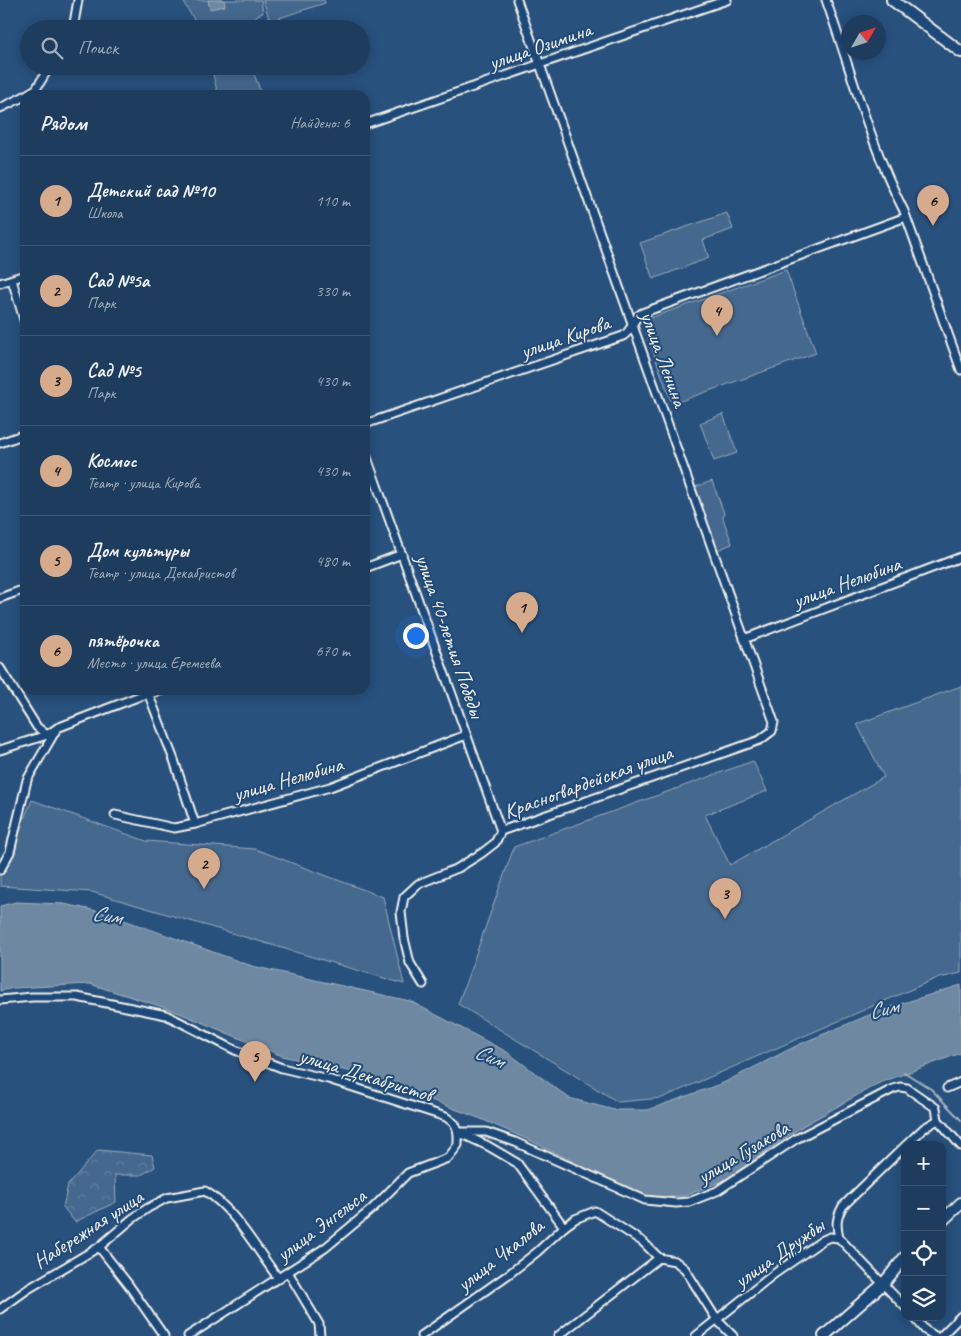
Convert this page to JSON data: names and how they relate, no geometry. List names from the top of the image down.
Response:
{
  "streets": {
    "street": [
      "улица Озимина",
      "улица Кирова",
      "улица Ленина",
      "улица Нелюбина",
      "улица 40-летия Победы",
      "Красногвардейская улица",
      "улица Декабристов",
      "улица Гузакова",
      "улица Энгельса",
      "Набережная улица",
      "улица Дружбы",
      "улица Чкалова"
    ]
  },
  "crossings": [
    ["улица Озимина", "улица Ленина"],
    ["улица Кирова", "улица Ленина"],
    ["улица Ленина", "улица Нелюбина"],
    ["улица Ленина", "Красногвардейская улица"],
    ["улица Нелюбина", "улица 40-летия Победы"],
    ["улица 40-летия Победы", "Красногвардейская улица"],
    ["улица Декабристов", "улица Гузакова"],
    ["улица Декабристов", "улица Энгельса"],
    ["улица Декабристов", "улица Чкалова"],
    ["улица Гузакова", "улица Энгельса"],
    ["улица Гузакова", "улица Дружбы"],
    ["улица Энгельса", "Набережная улица"]
  ],
  "water": ["Сим"],
  "north": "top right",
  "page": {
    "search": "Поиск",
    "heading": ["Рядом", "Найдено: 6"],
    "list": [
      {
        "mark": "1",
        "name": "Детский сад №10",
        "note": "Школа",
        "value": "110 m"
      },
      {
        "mark": "2",
        "name": "Сад №5а",
        "note": "Парк",
        "value": "330 m"
      },
      {
        "mark": "3",
        "name": "Сад №5",
        "note": "Парк",
        "value": "430 m"
      },
      {
        "mark": "4",
        "name": "Космос",
        "note": "Театр · улица Кирова",
        "value": "430 m"
      },
      {
        "mark": "5",
        "name": "Дом культуры",
        "note": "Театр · улица Декабристов",
        "value": "480 m"
      },
      {
        "mark": "6",
        "name": "пятёрочка",
        "note": "Место · улица Еремеева",
        "value": "670 m"
      }
    ],
    "pins": [
      "6",
      "4",
      "1",
      "2",
      "3",
      "5"
    ],
    "map_buttons": ["+", "−"]
  }
}
